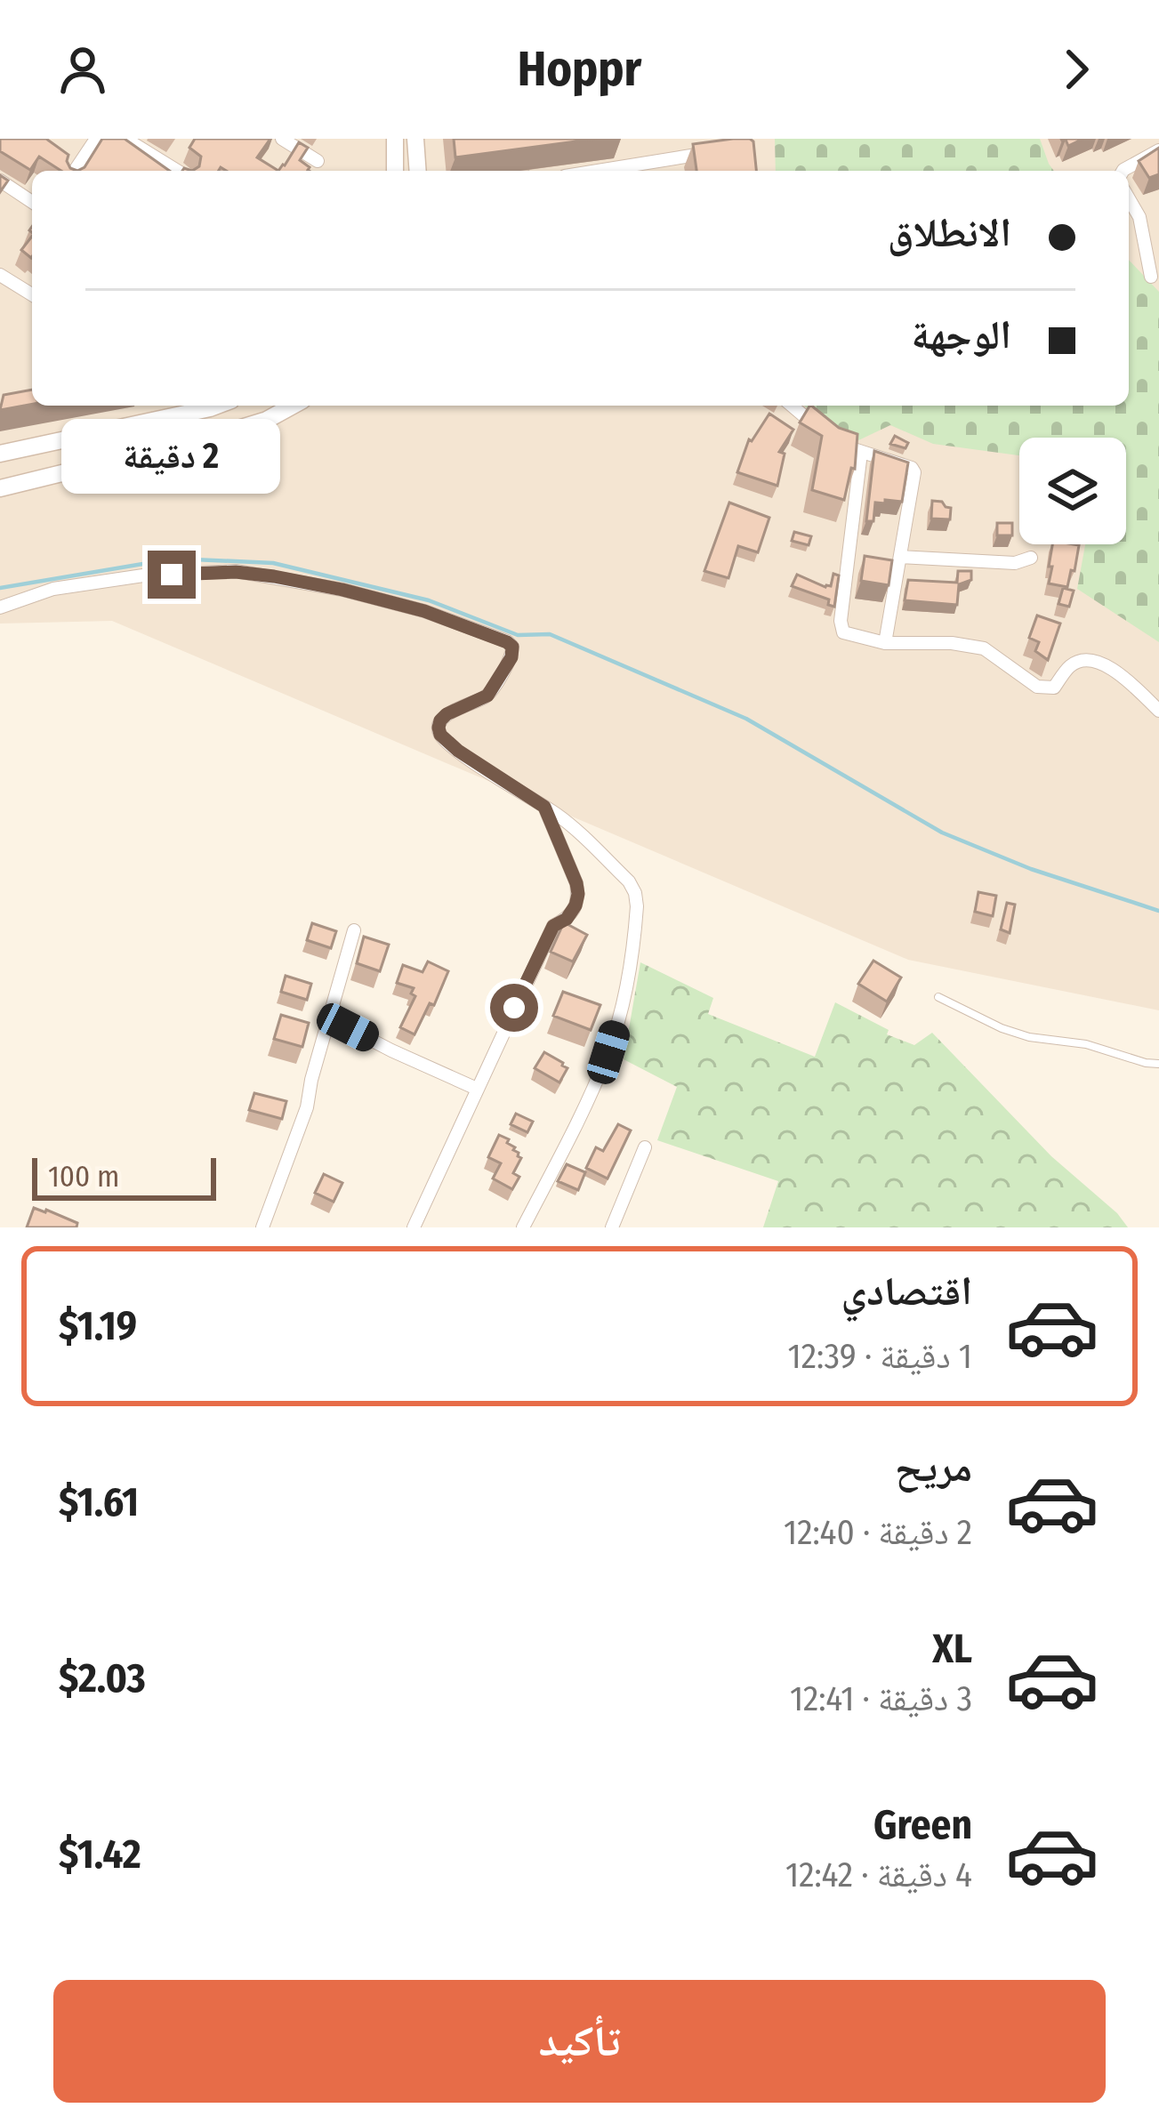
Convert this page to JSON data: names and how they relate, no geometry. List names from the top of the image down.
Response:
{
  "scale_bar": "100 m",
  "page": {
    "header": "Hoppr",
    "banner": ["الانطلاق", "الوجهة"],
    "bubble": "2 دقيقة",
    "scale": "100 m",
    "list": [
      {
        "name": "اقتصادي",
        "note": "1 دقيقة · 12:39",
        "value": "$1.19"
      },
      {
        "name": "مريح",
        "note": "2 دقيقة · 12:40",
        "value": "$1.61"
      },
      {
        "name": "XL",
        "note": "3 دقيقة · 12:41",
        "value": "$2.03"
      },
      {
        "name": "Green",
        "note": "4 دقيقة · 12:42",
        "value": "$1.42"
      }
    ],
    "buttons": "تأكيد"
  }
}
